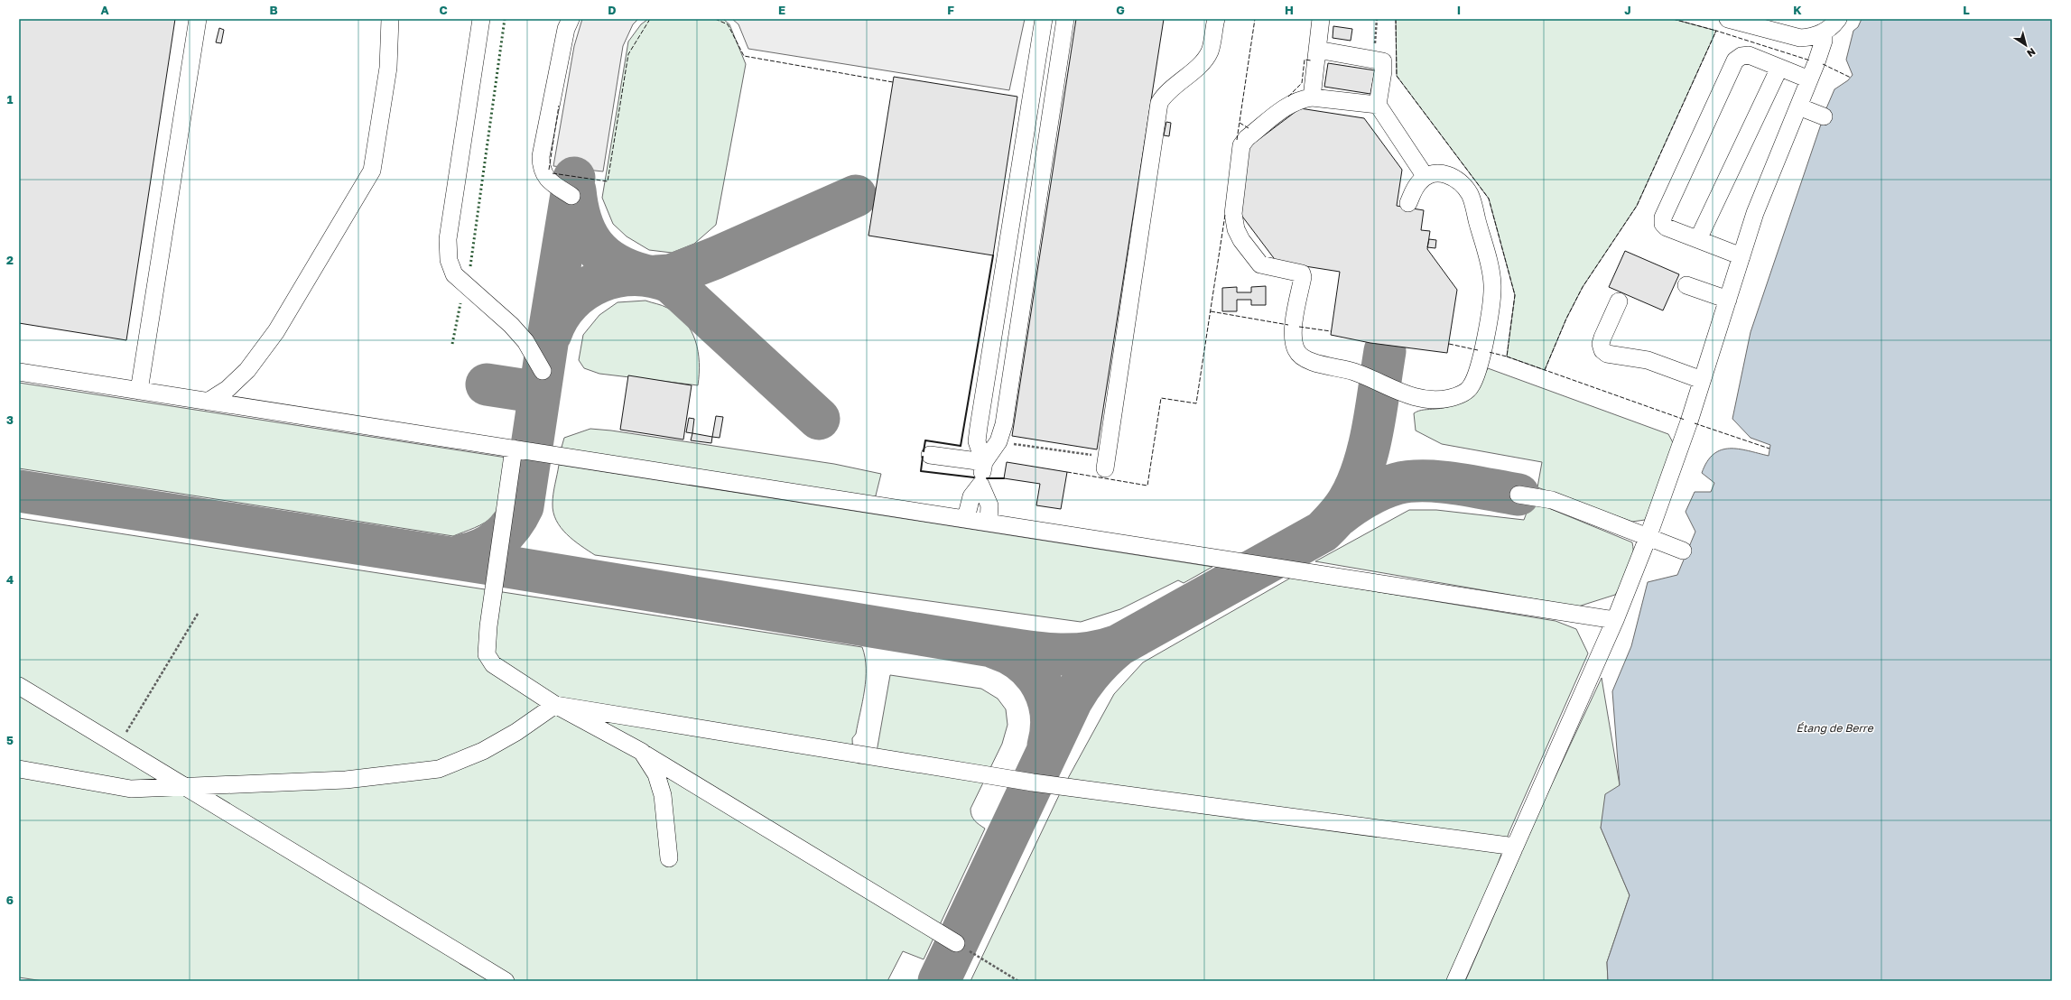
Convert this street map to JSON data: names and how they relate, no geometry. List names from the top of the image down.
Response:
{
  "water": ["Étang de Berre"],
  "north": "bottom right",
  "grid": {
    "columns": [
      "A",
      "B",
      "C",
      "D",
      "E",
      "F",
      "G",
      "H",
      "I",
      "J",
      "K",
      "L"
    ],
    "rows": [
      "1",
      "2",
      "3",
      "4",
      "5",
      "6"
    ]
  }
}
